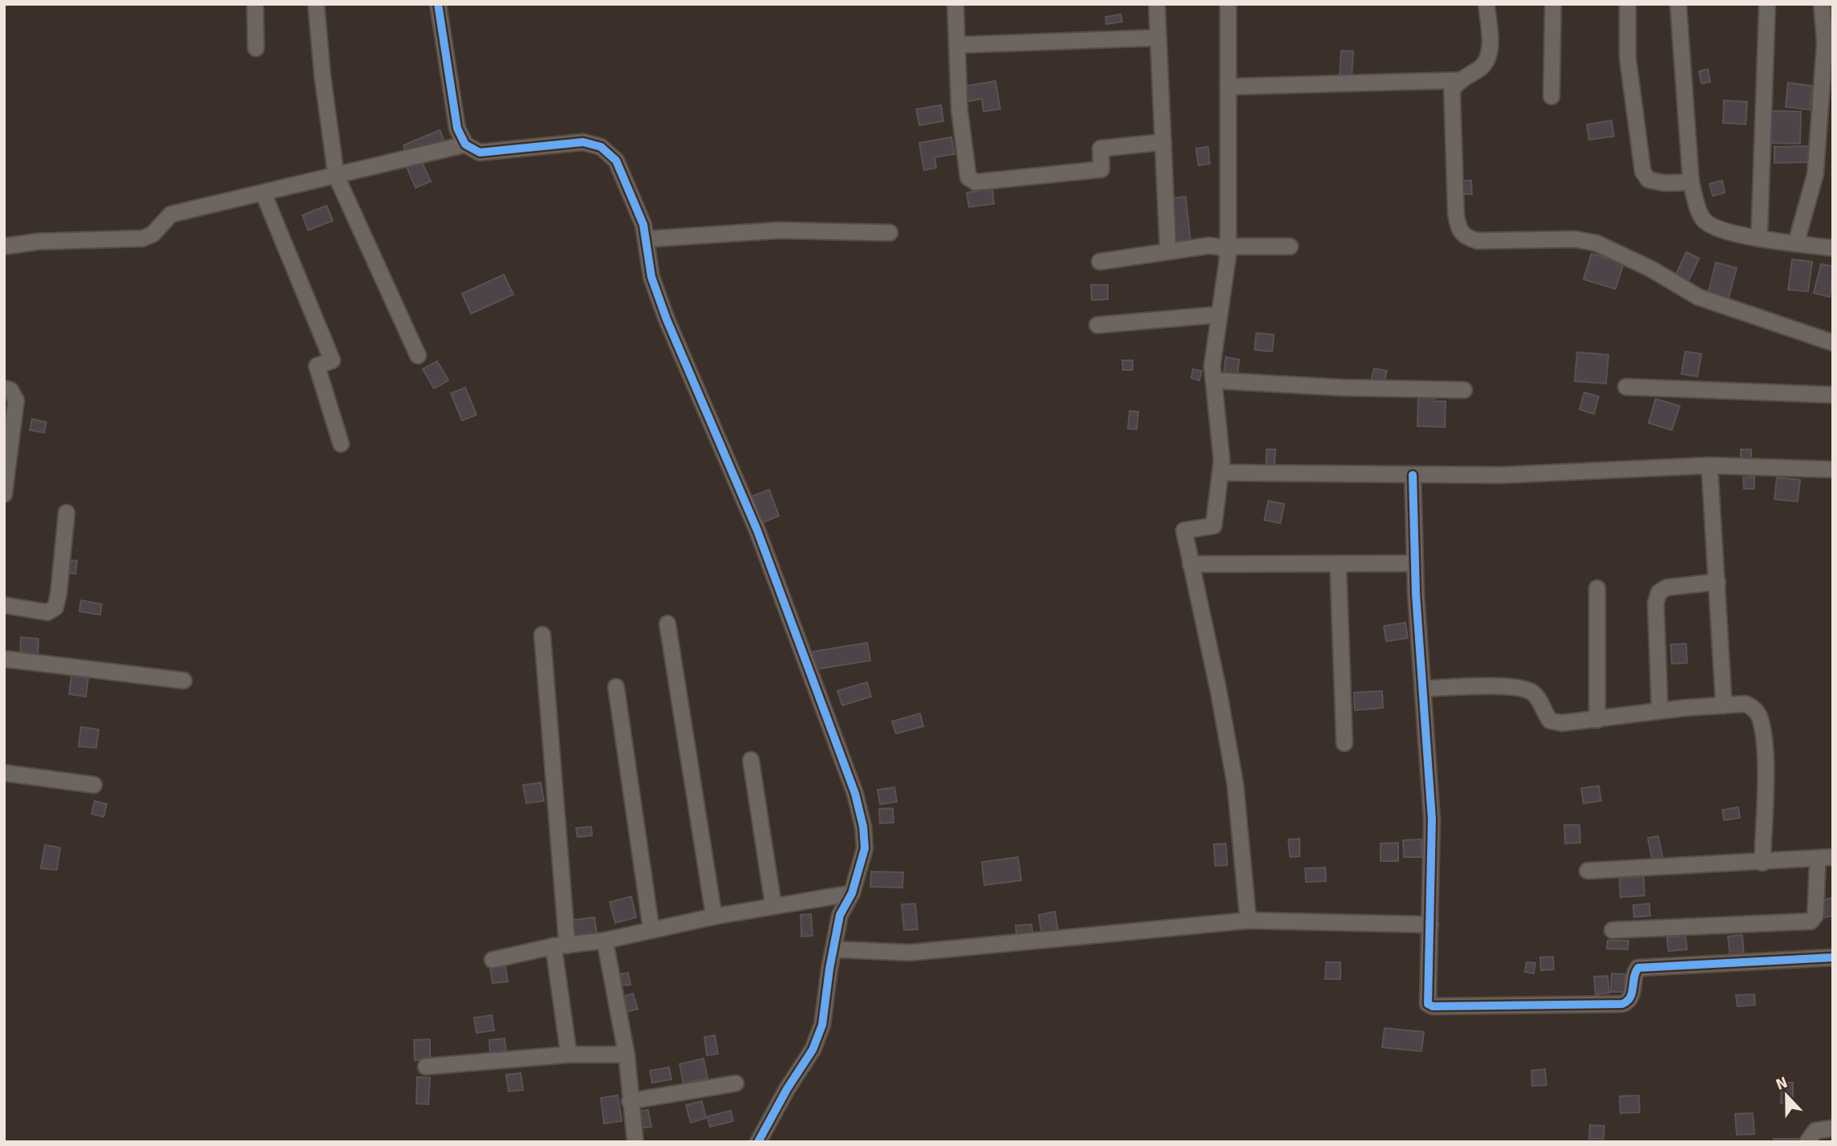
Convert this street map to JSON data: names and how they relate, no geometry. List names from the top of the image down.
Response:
{
  "north": "top"
}
